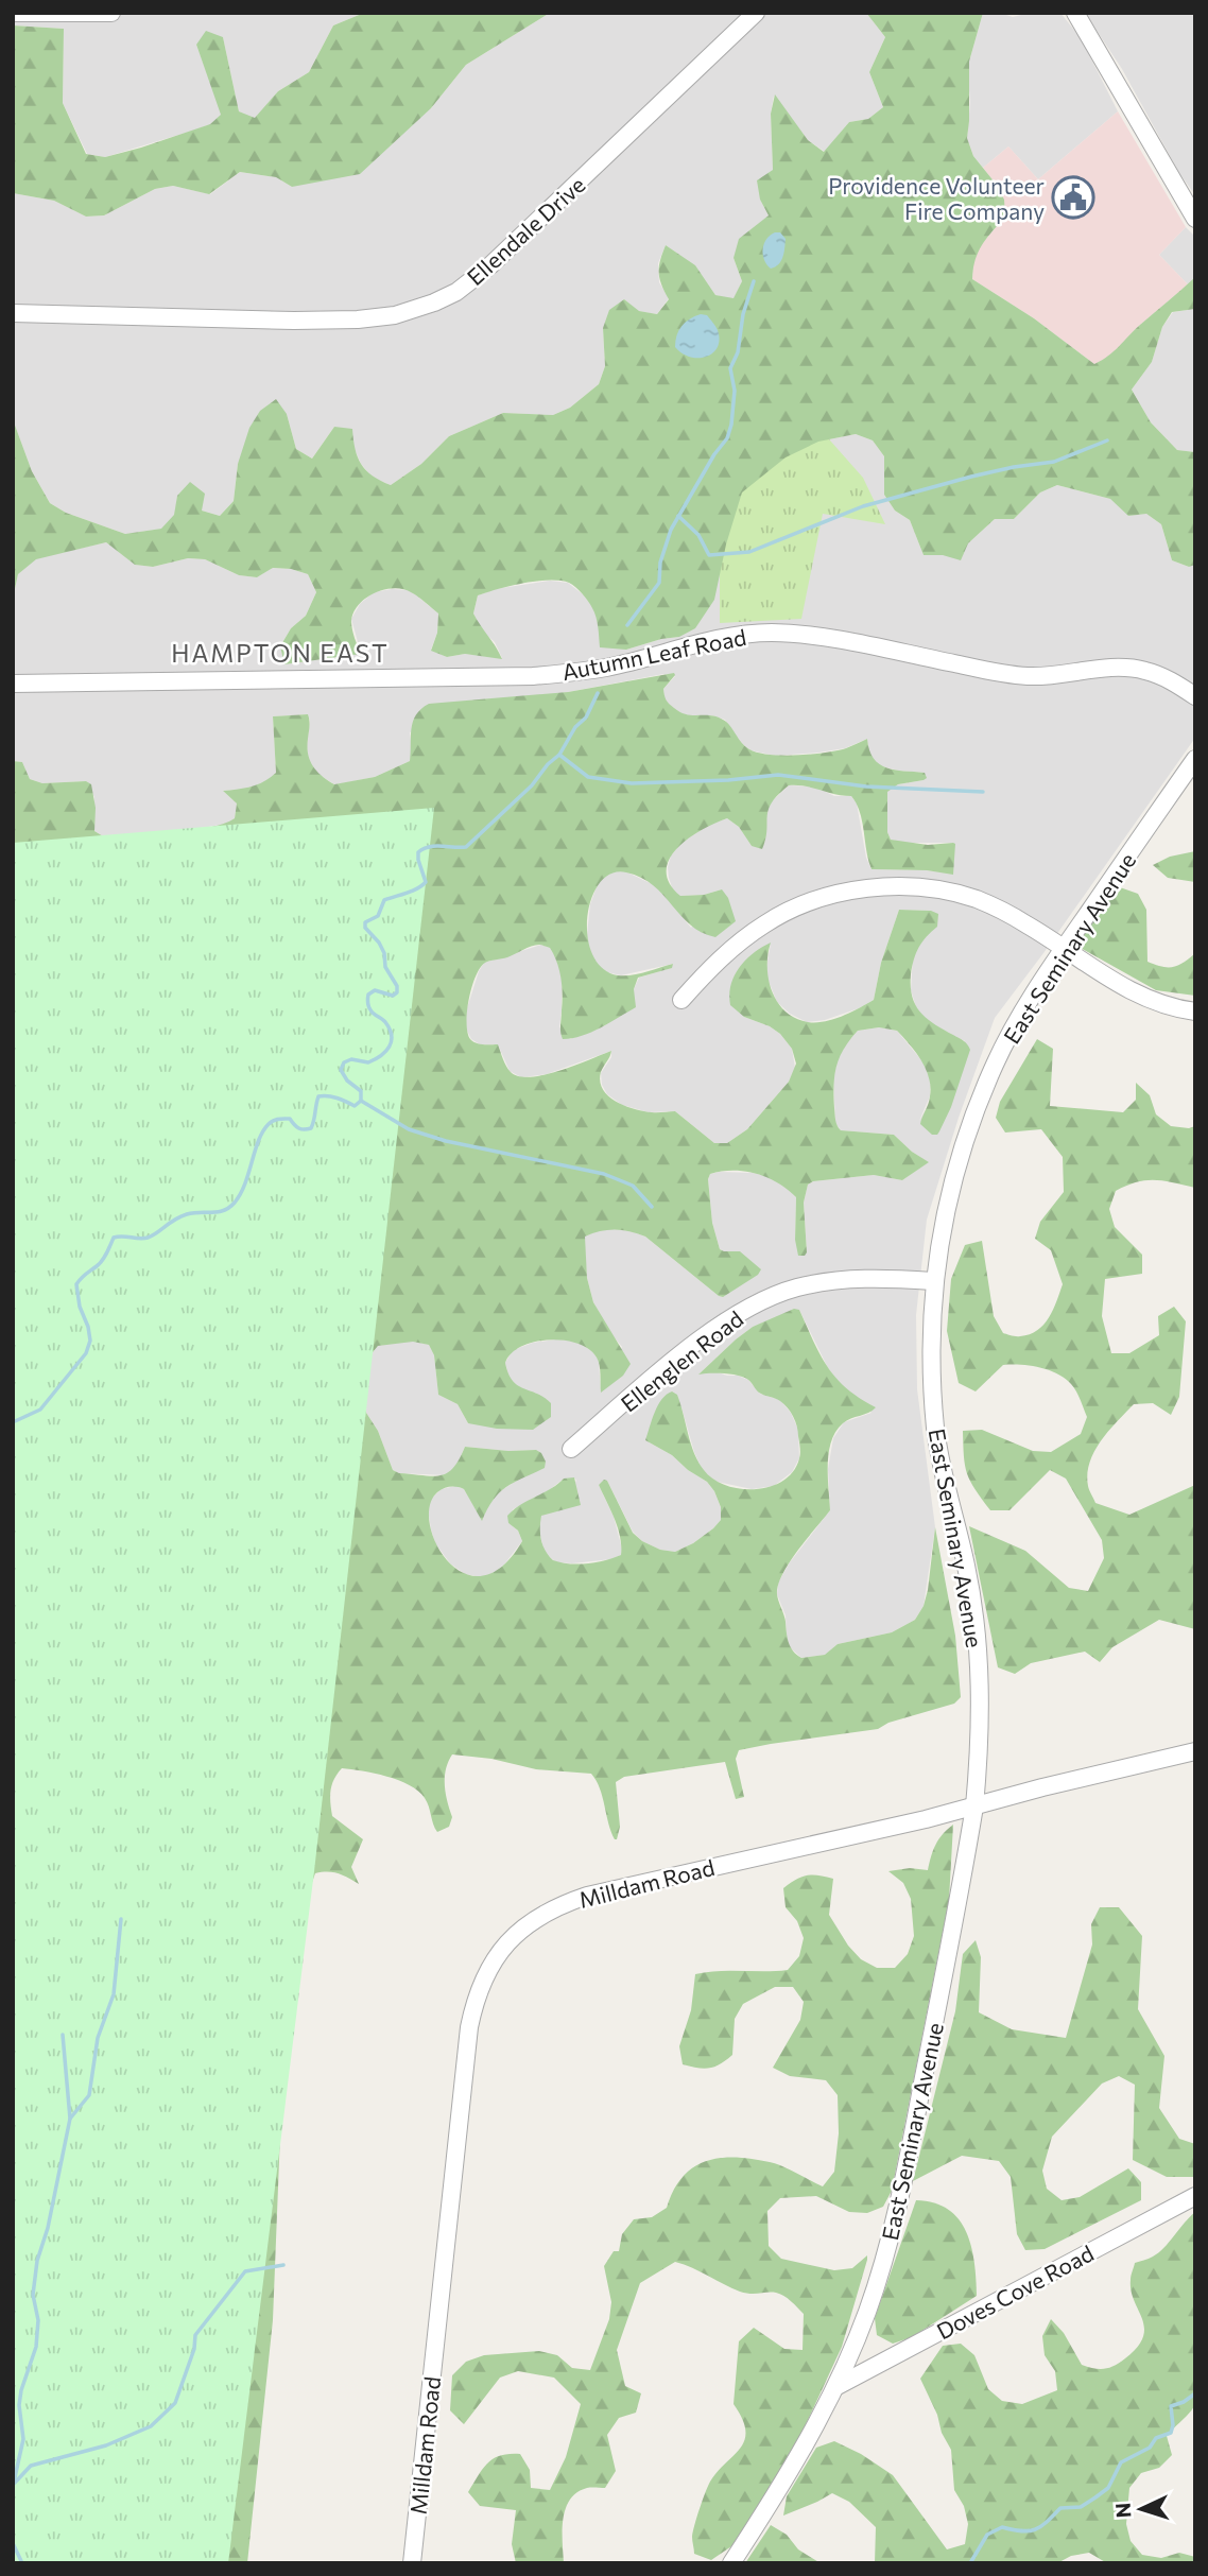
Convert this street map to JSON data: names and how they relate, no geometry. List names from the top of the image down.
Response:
{
  "streets": {
    "street": [
      "Ellendale Drive",
      "Autumn Leaf Road",
      "East Seminary Avenue",
      "Ellenglen Road",
      "Milldam Road",
      "Doves Cove Road"
    ]
  },
  "crossings": [
    ["East Seminary Avenue", "Ellenglen Road"],
    ["East Seminary Avenue", "Milldam Road"],
    ["East Seminary Avenue", "Doves Cove Road"]
  ],
  "districts": ["HAMPTON EAST"],
  "places": {
    "public building": ["Providence Volunteer Fire Company"]
  },
  "north": "left"
}
